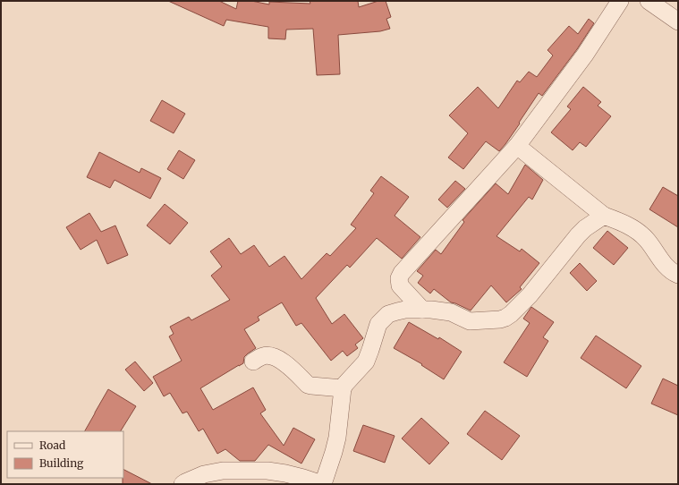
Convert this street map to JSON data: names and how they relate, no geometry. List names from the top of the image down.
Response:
{
  "legend": ["Road", "Building"]
}
